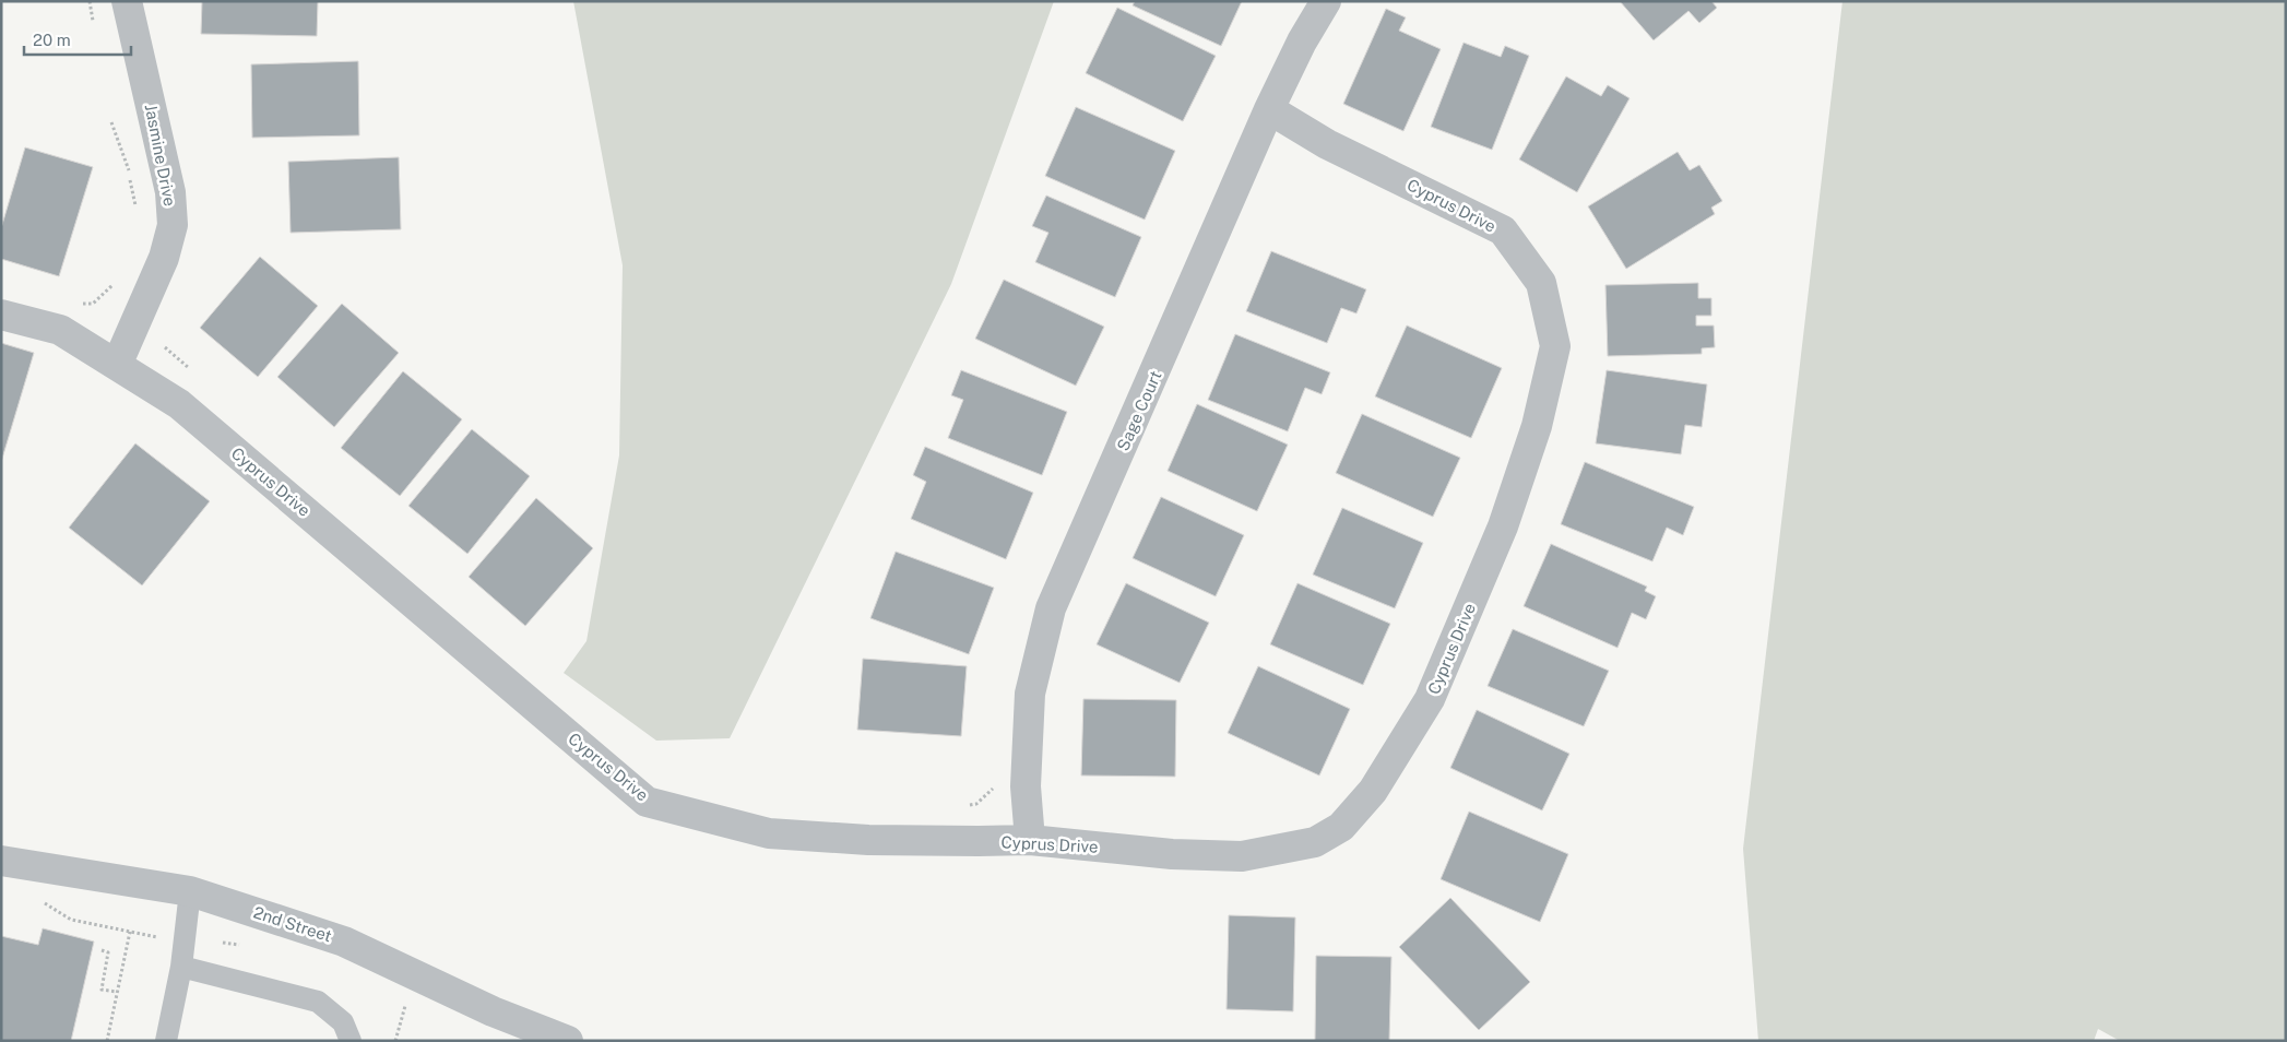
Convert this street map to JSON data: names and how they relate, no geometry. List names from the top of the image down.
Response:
{
  "streets": {
    "street": [
      "Jasmine Drive",
      "Cyprus Drive",
      "Sage Court",
      "2nd Street"
    ]
  },
  "crossings": [
    ["Jasmine Drive", "Cyprus Drive"],
    ["Cyprus Drive", "Sage Court"]
  ],
  "scale_bar": "20 m"
}
